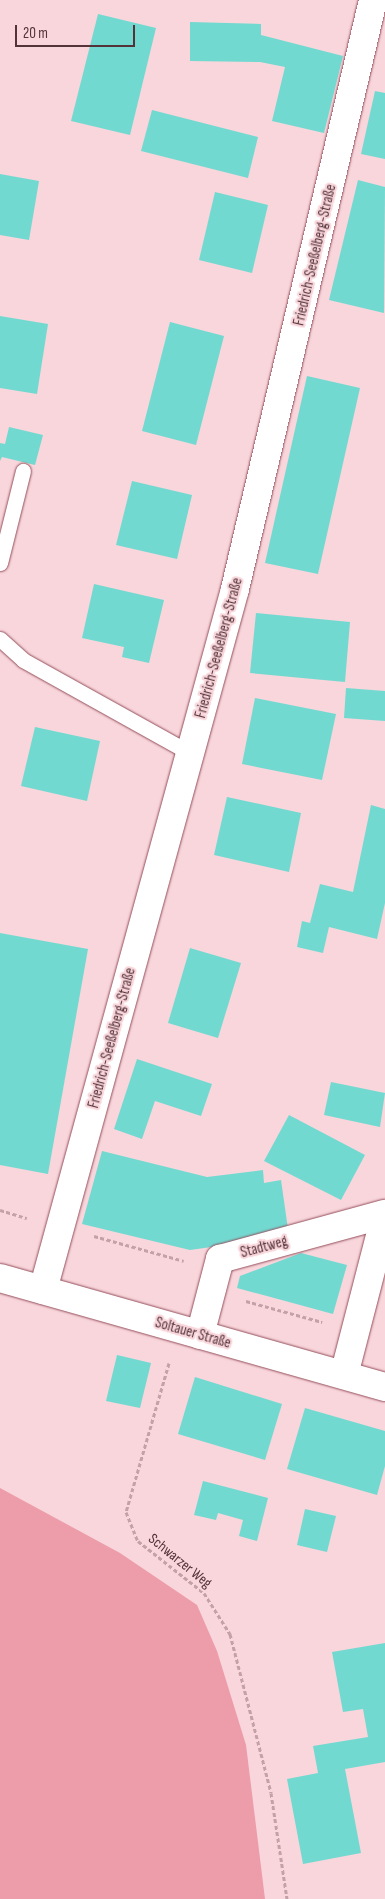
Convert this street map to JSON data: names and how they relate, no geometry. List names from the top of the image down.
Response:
{
  "streets": {
    "street": ["Friedrich-Seeßelberg-Straße", "Stadtweg", "Soltauer Straße"],
    "path": ["Schwarzer Weg"]
  },
  "crossings": [
    ["Friedrich-Seeßelberg-Straße", "Soltauer Straße"],
    ["Stadtweg", "Soltauer Straße"],
    ["Stadtweg", "Schwarzer Weg"],
    ["Soltauer Straße", "Schwarzer Weg"]
  ],
  "scale_bar": "20 m"
}
